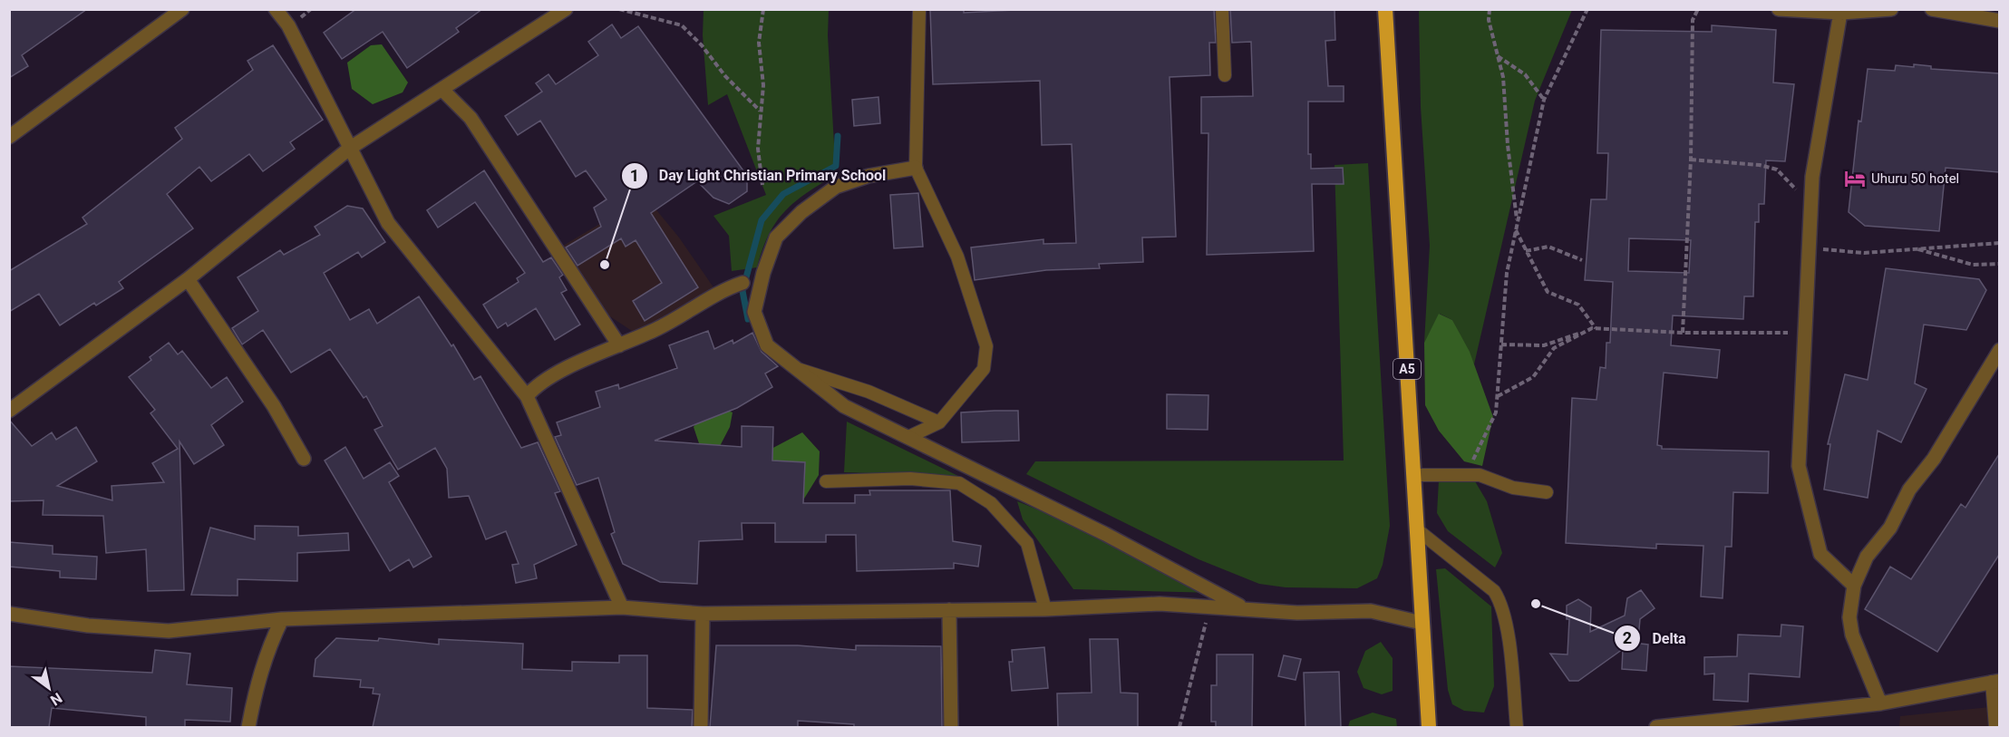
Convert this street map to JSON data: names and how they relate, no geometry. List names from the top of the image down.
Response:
{
  "streets": {
    "highway": ["A5"]
  },
  "places": {
    "hotel": ["Uhuru 50 hotel"],
    "other": ["Day Light Christian Primary School", "Delta"]
  },
  "north": "bottom right"
}
